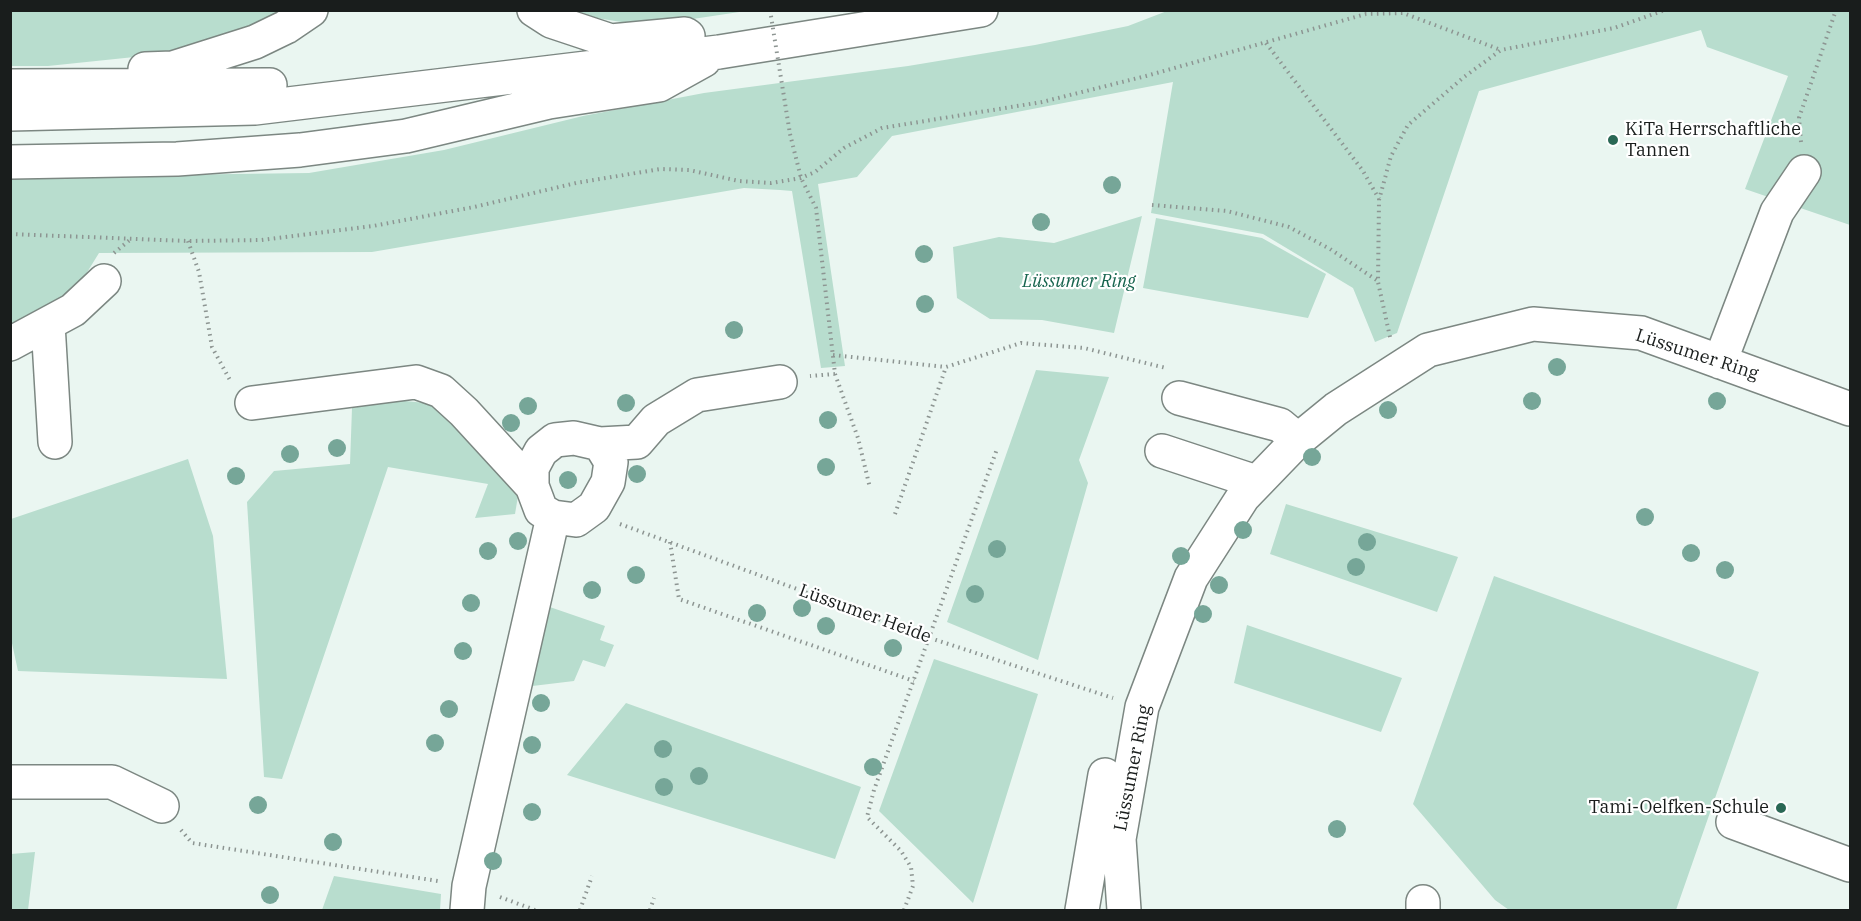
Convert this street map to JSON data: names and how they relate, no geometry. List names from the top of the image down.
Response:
{
  "streets": {
    "main road": ["Lüssumer Ring"],
    "path": ["Lüssumer Heide"]
  },
  "crossings": [
    ["Lüssumer Ring", "Lüssumer Heide"]
  ],
  "parks": ["Lüssumer Ring"],
  "places": ["KiTa Herrschaftliche Tannen", "Tami-Oelfken-Schule"]
}
